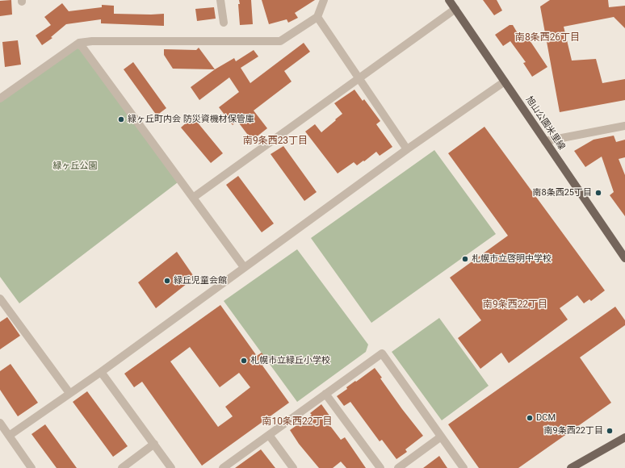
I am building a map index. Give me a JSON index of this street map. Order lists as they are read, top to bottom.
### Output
{
  "streets": {
    "main road": ["旭山公園米里線"]
  },
  "districts": [
    "南8条西26丁目",
    "南9条西23丁目",
    "南9条西22丁目",
    "南10条西22丁目"
  ],
  "parks": ["緑ヶ丘公園"],
  "places": [
    "緑ヶ丘町内会 防災資機材保管庫",
    "南8条西25丁目",
    "札幌市立啓明中学校",
    "緑丘児童会館",
    "札幌市立緑丘小学校",
    "DCM",
    "南9条西22丁目"
  ]
}
